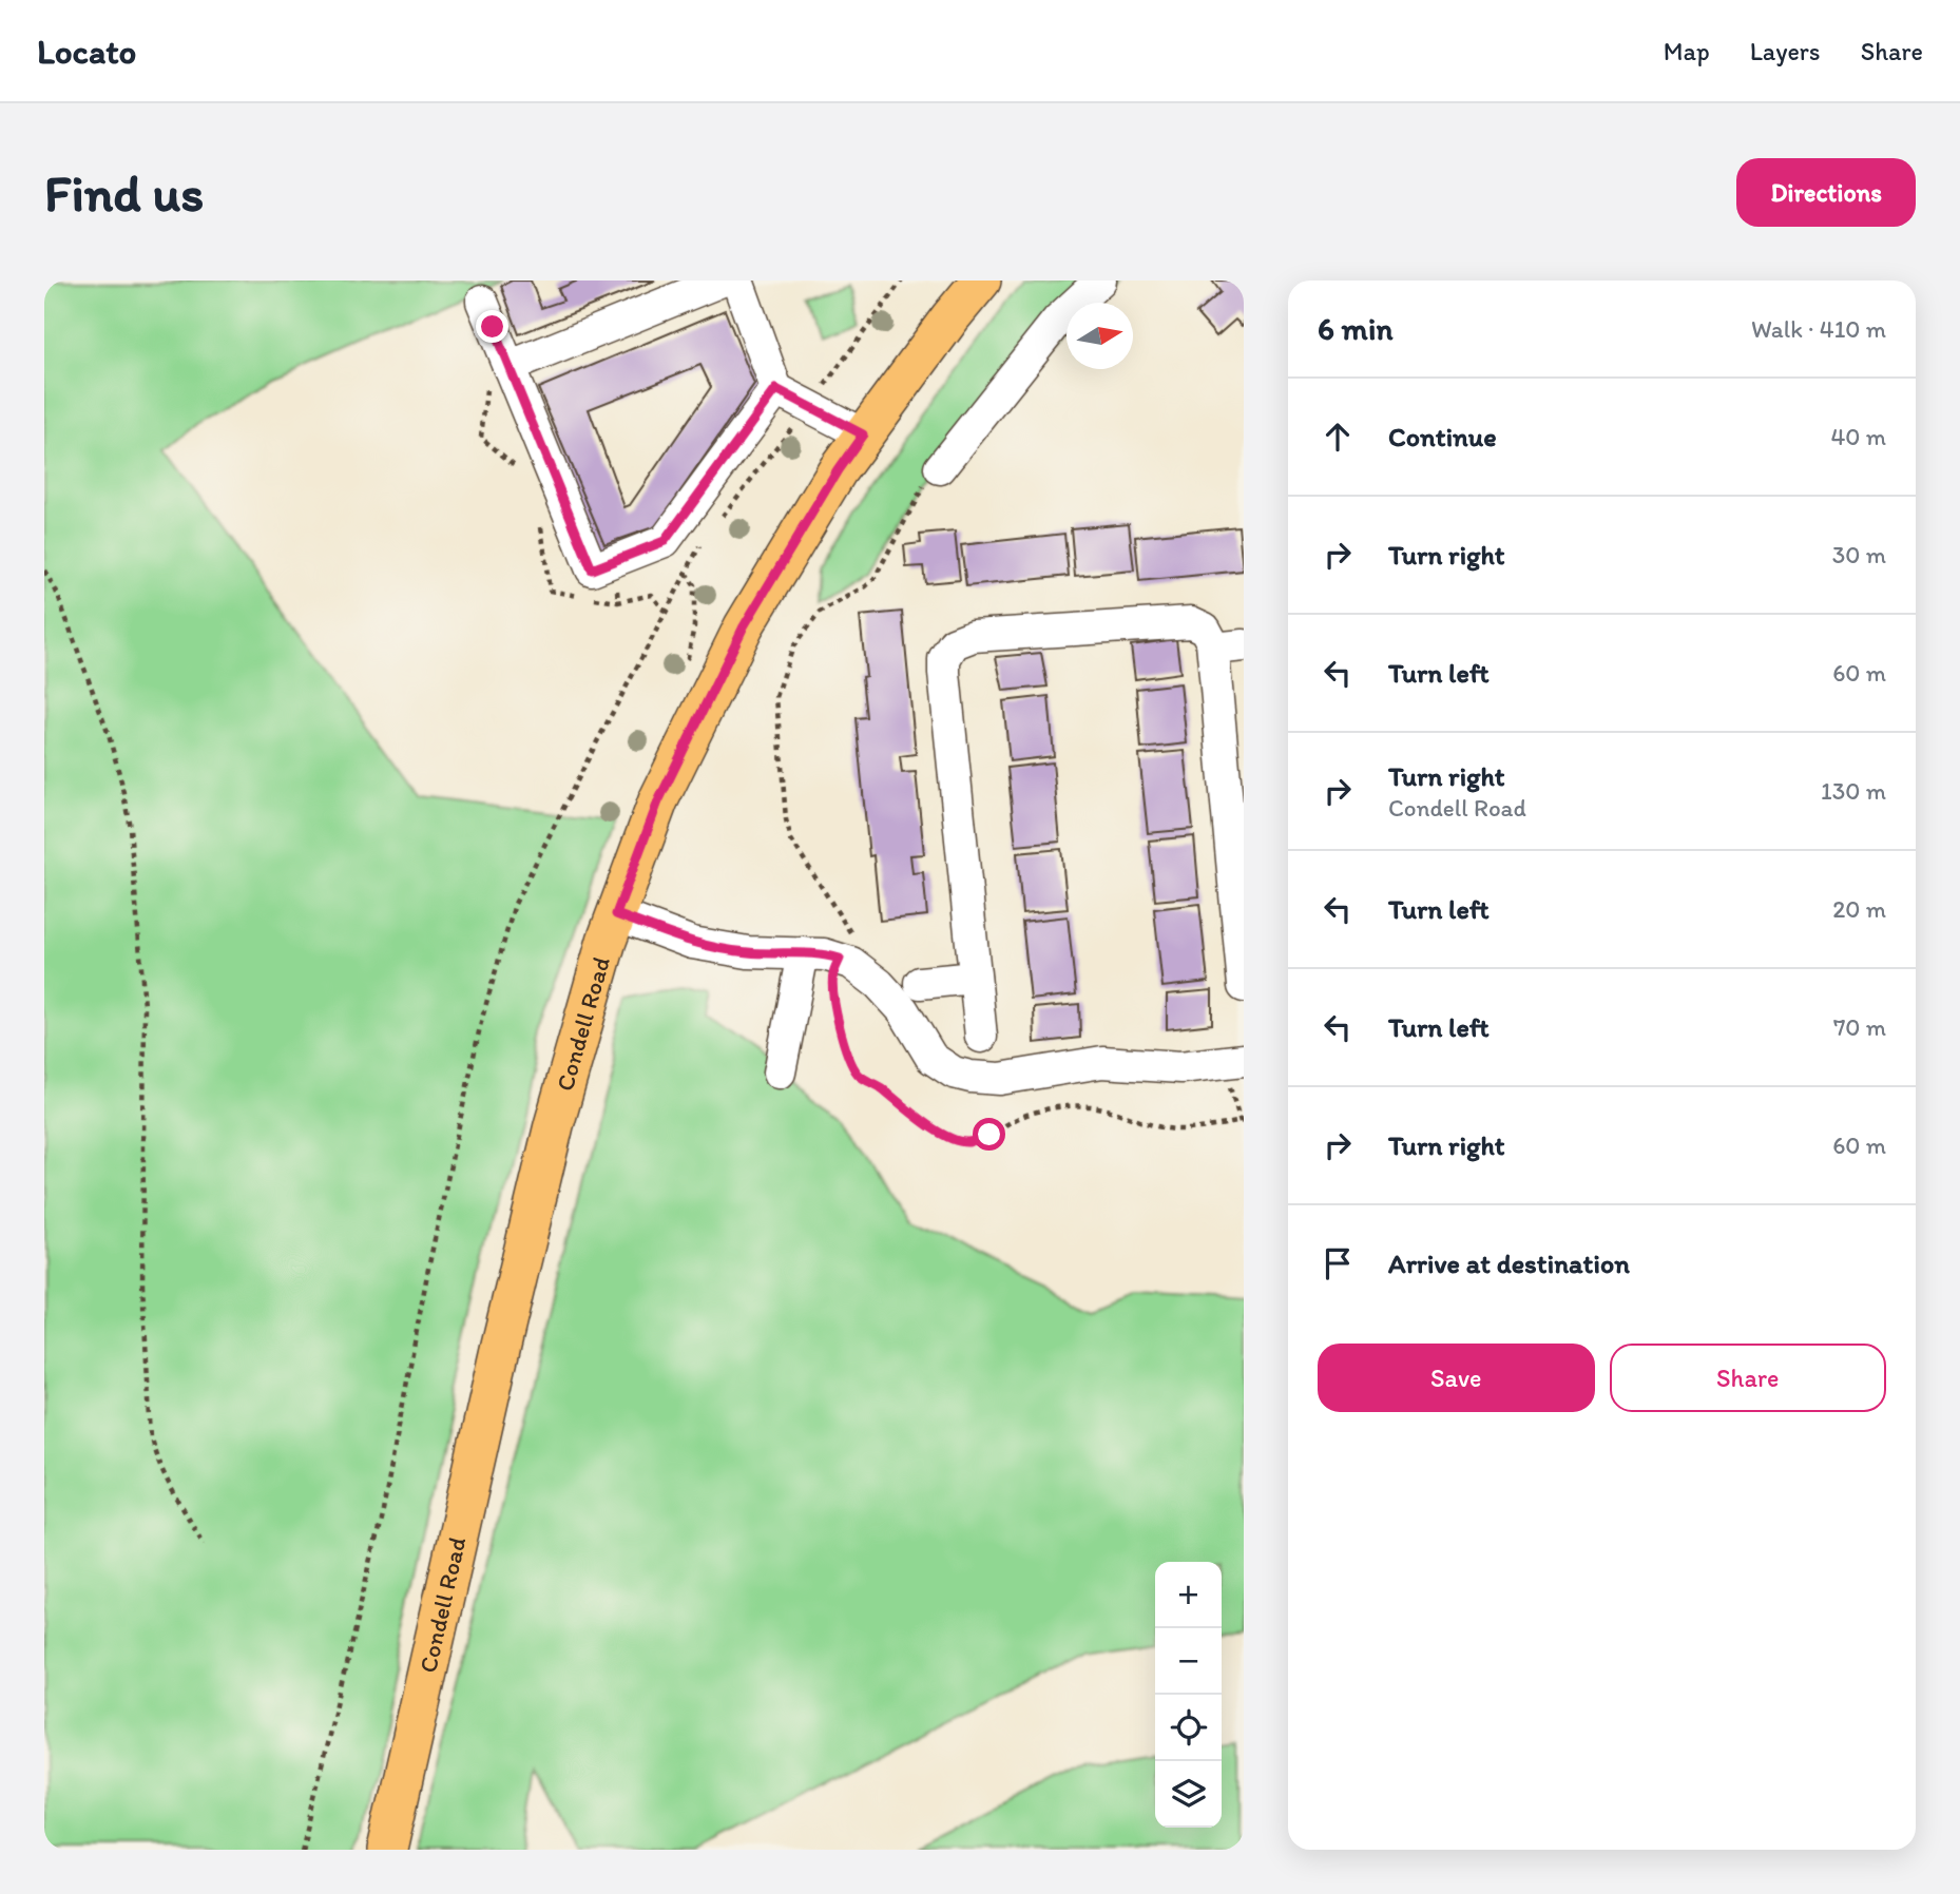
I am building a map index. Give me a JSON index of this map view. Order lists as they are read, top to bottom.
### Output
{
  "streets": {
    "main road": ["Condell Road"]
  },
  "north": "right",
  "page": {
    "header": "Locato",
    "nav": ["Map", "Layers", "Share"],
    "buttons": [
      "Directions",
      ["Save", "Share"]
    ],
    "title": "Find us",
    "heading": ["6 min", "Walk · 410 m"],
    "list": [
      ["Continue", "40 m"],
      ["Turn right", "30 m"],
      ["Turn left", "60 m"],
      ["Turn right", "Condell Road", "130 m"],
      ["Turn left", "20 m"],
      ["Turn left", "70 m"],
      ["Turn right", "60 m"],
      "Arrive at destination"
    ],
    "map_buttons": ["+", "−"]
  }
}
